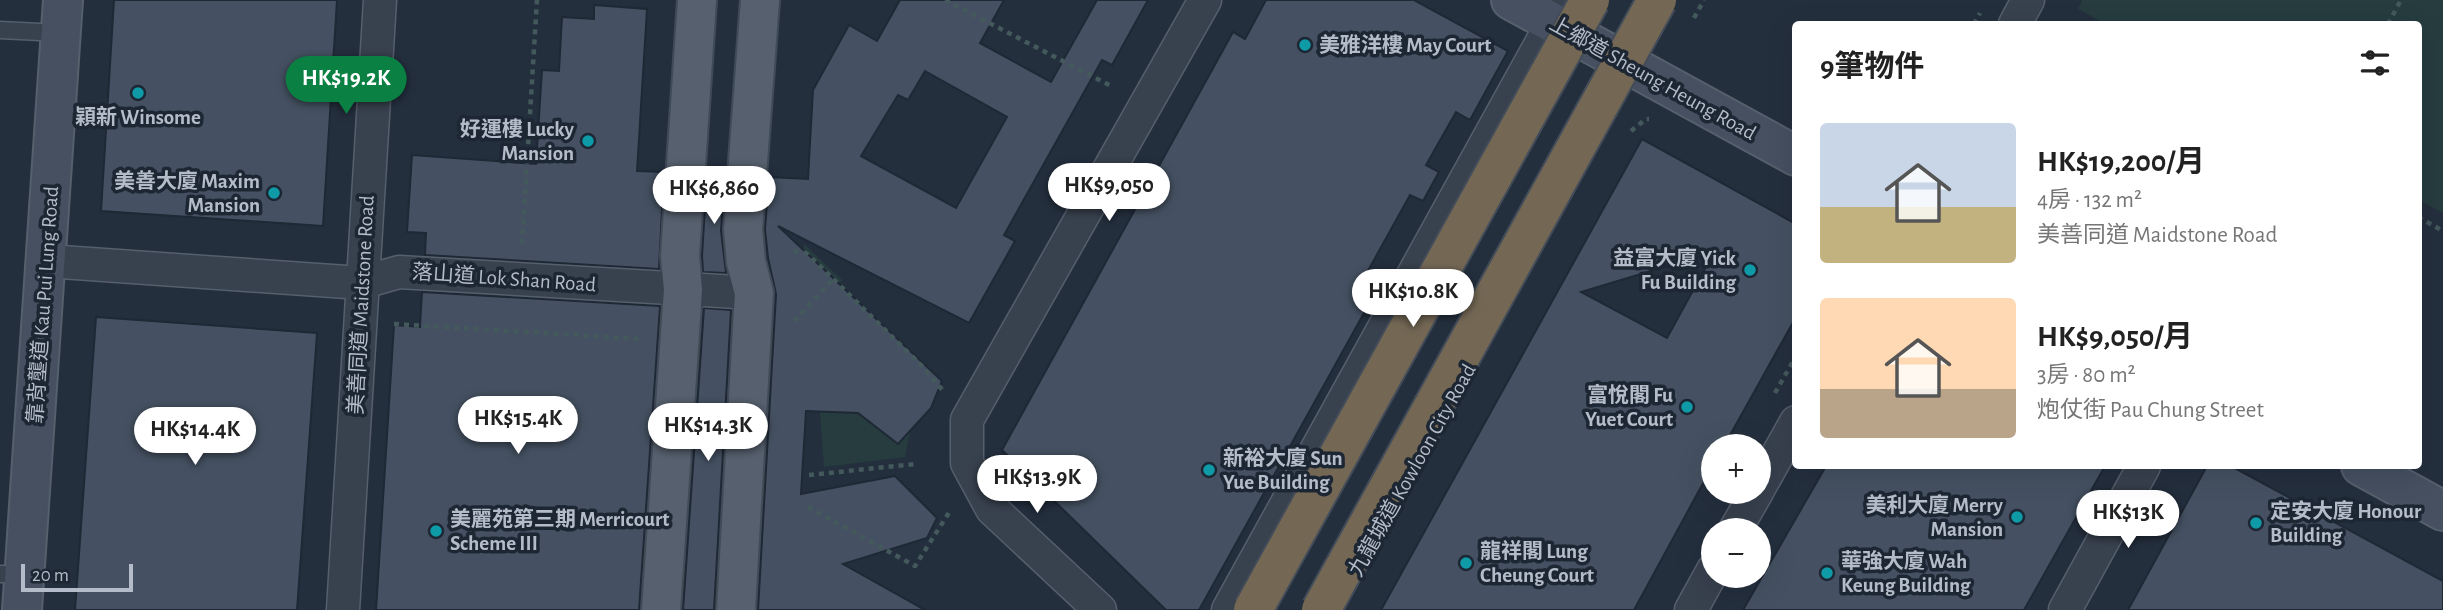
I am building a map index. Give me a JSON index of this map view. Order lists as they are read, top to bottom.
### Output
{
  "streets": {
    "street": [
      "上鄉道 Sheung Heung Road",
      "落山道 Lok Shan Road",
      "靠背壟道 Kau Pui Lung Road",
      "美善同道 Maidstone Road",
      "九龍城道 Kowloon City Road"
    ]
  },
  "crossings": [
    ["上鄉道 Sheung Heung Road", "九龍城道 Kowloon City Road"],
    ["落山道 Lok Shan Road", "靠背壟道 Kau Pui Lung Road"],
    ["落山道 Lok Shan Road", "美善同道 Maidstone Road"]
  ],
  "places": [
    "美雅洋樓 May Court",
    "穎新 Winsome",
    "好運樓 Lucky Mansion",
    "美善大廈 Maxim Mansion",
    "益富大廈 Yick Fu Building",
    "富悅閣 Fu Yuet Court",
    "新裕大廈 Sun Yue Building",
    "美利大廈 Merry Mansion",
    "定安大廈 Honour Building",
    "美麗苑第三期 Merricourt Scheme III",
    "龍祥閣 Lung Cheung Court",
    "華強大廈 Wah Keung Building"
  ],
  "scale_bar": "20 m",
  "page": {
    "heading": "9筆物件",
    "price": [
      "HK$19.2K",
      "HK$9,050",
      "HK$6,860",
      "HK$10.8K",
      "HK$15.4K",
      "HK$14.3K",
      "HK$14.4K",
      "HK$13.9K",
      "HK$13K"
    ],
    "list": [
      {
        "name": "HK$19,200/月",
        "note": "4房 · 132 m² · 美善同道 Maidstone Road"
      },
      {
        "name": "HK$9,050/月",
        "note": "3房 · 80 m² · 炮仗街 Pau Chung Street"
      }
    ],
    "map_buttons": ["+", "−"],
    "scale": "20 m"
  }
}
